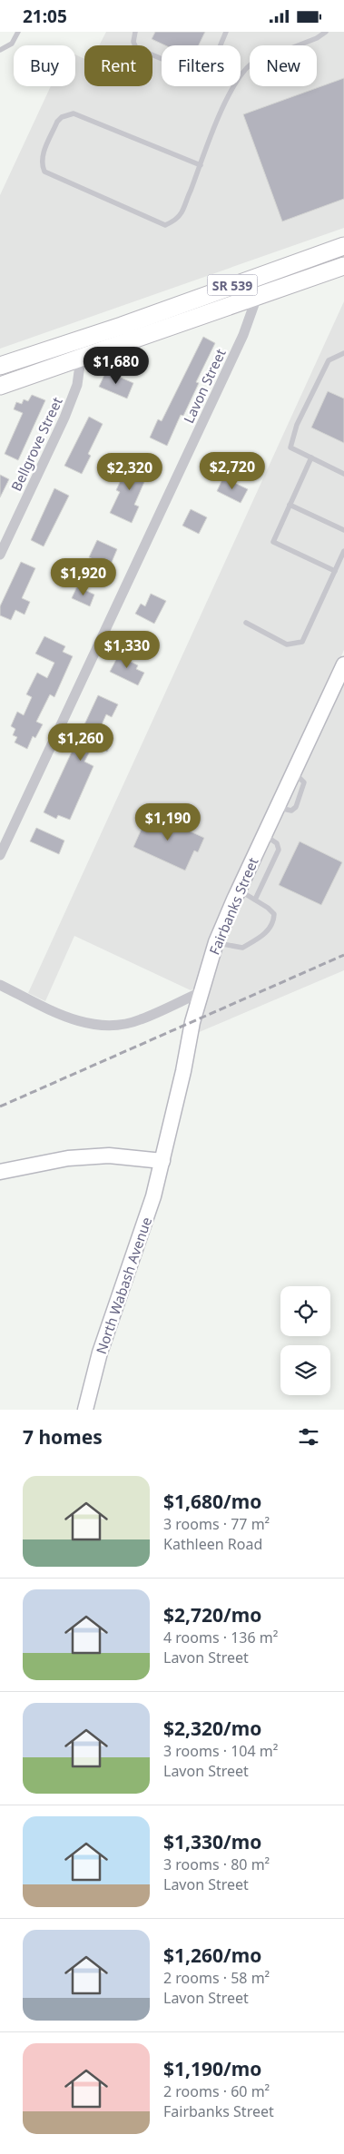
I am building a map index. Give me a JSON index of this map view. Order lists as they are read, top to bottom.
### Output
{
  "streets": {
    "main road": ["SR 539"],
    "street": [
      "Lavon Street",
      "Bellgrove Street",
      "Fairbanks Street",
      "North Wabash Avenue"
    ]
  },
  "crossings": [
    ["SR 539", "Lavon Street"],
    ["SR 539", "Bellgrove Street"],
    ["Fairbanks Street", "North Wabash Avenue"]
  ],
  "page": {
    "status": "21:05",
    "chip": [
      "Buy",
      "Rent",
      "Filters",
      "New"
    ],
    "price": [
      "$1,680",
      "$2,720",
      "$2,320",
      "$1,920",
      "$1,330",
      "$1,260",
      "$1,190"
    ],
    "heading": "7 homes",
    "list": [
      {
        "name": "$1,680/mo",
        "note": "3 rooms · 77 m² · Kathleen Road"
      },
      {
        "name": "$2,720/mo",
        "note": "4 rooms · 136 m² · Lavon Street"
      },
      {
        "name": "$2,320/mo",
        "note": "3 rooms · 104 m² · Lavon Street"
      },
      {
        "name": "$1,330/mo",
        "note": "3 rooms · 80 m² · Lavon Street"
      },
      {
        "name": "$1,260/mo",
        "note": "2 rooms · 58 m² · Lavon Street"
      },
      {
        "name": "$1,190/mo",
        "note": "2 rooms · 60 m² · Fairbanks Street"
      }
    ]
  }
}
